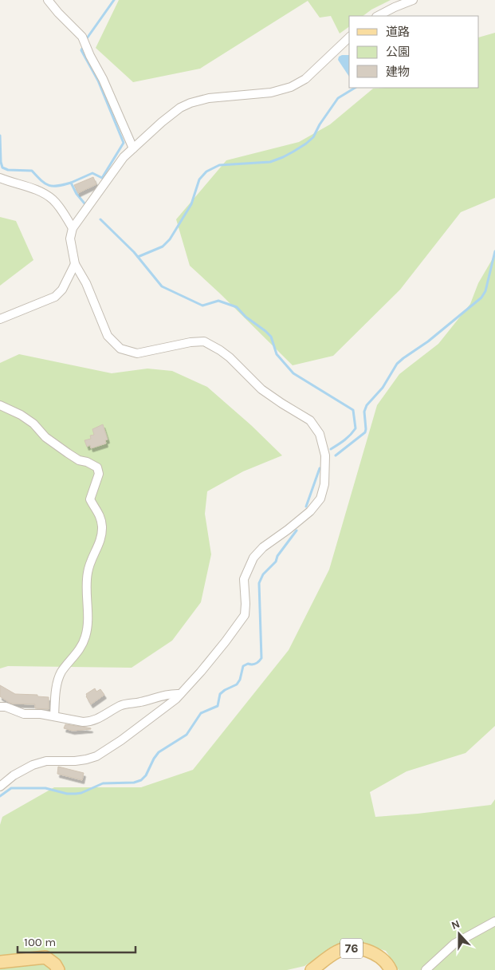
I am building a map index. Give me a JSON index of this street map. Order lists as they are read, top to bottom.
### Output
{
  "streets": {
    "main road": ["76"]
  },
  "legend": ["道路", "公園", "建物"],
  "scale_bar": "100 m",
  "north": "top"
}
